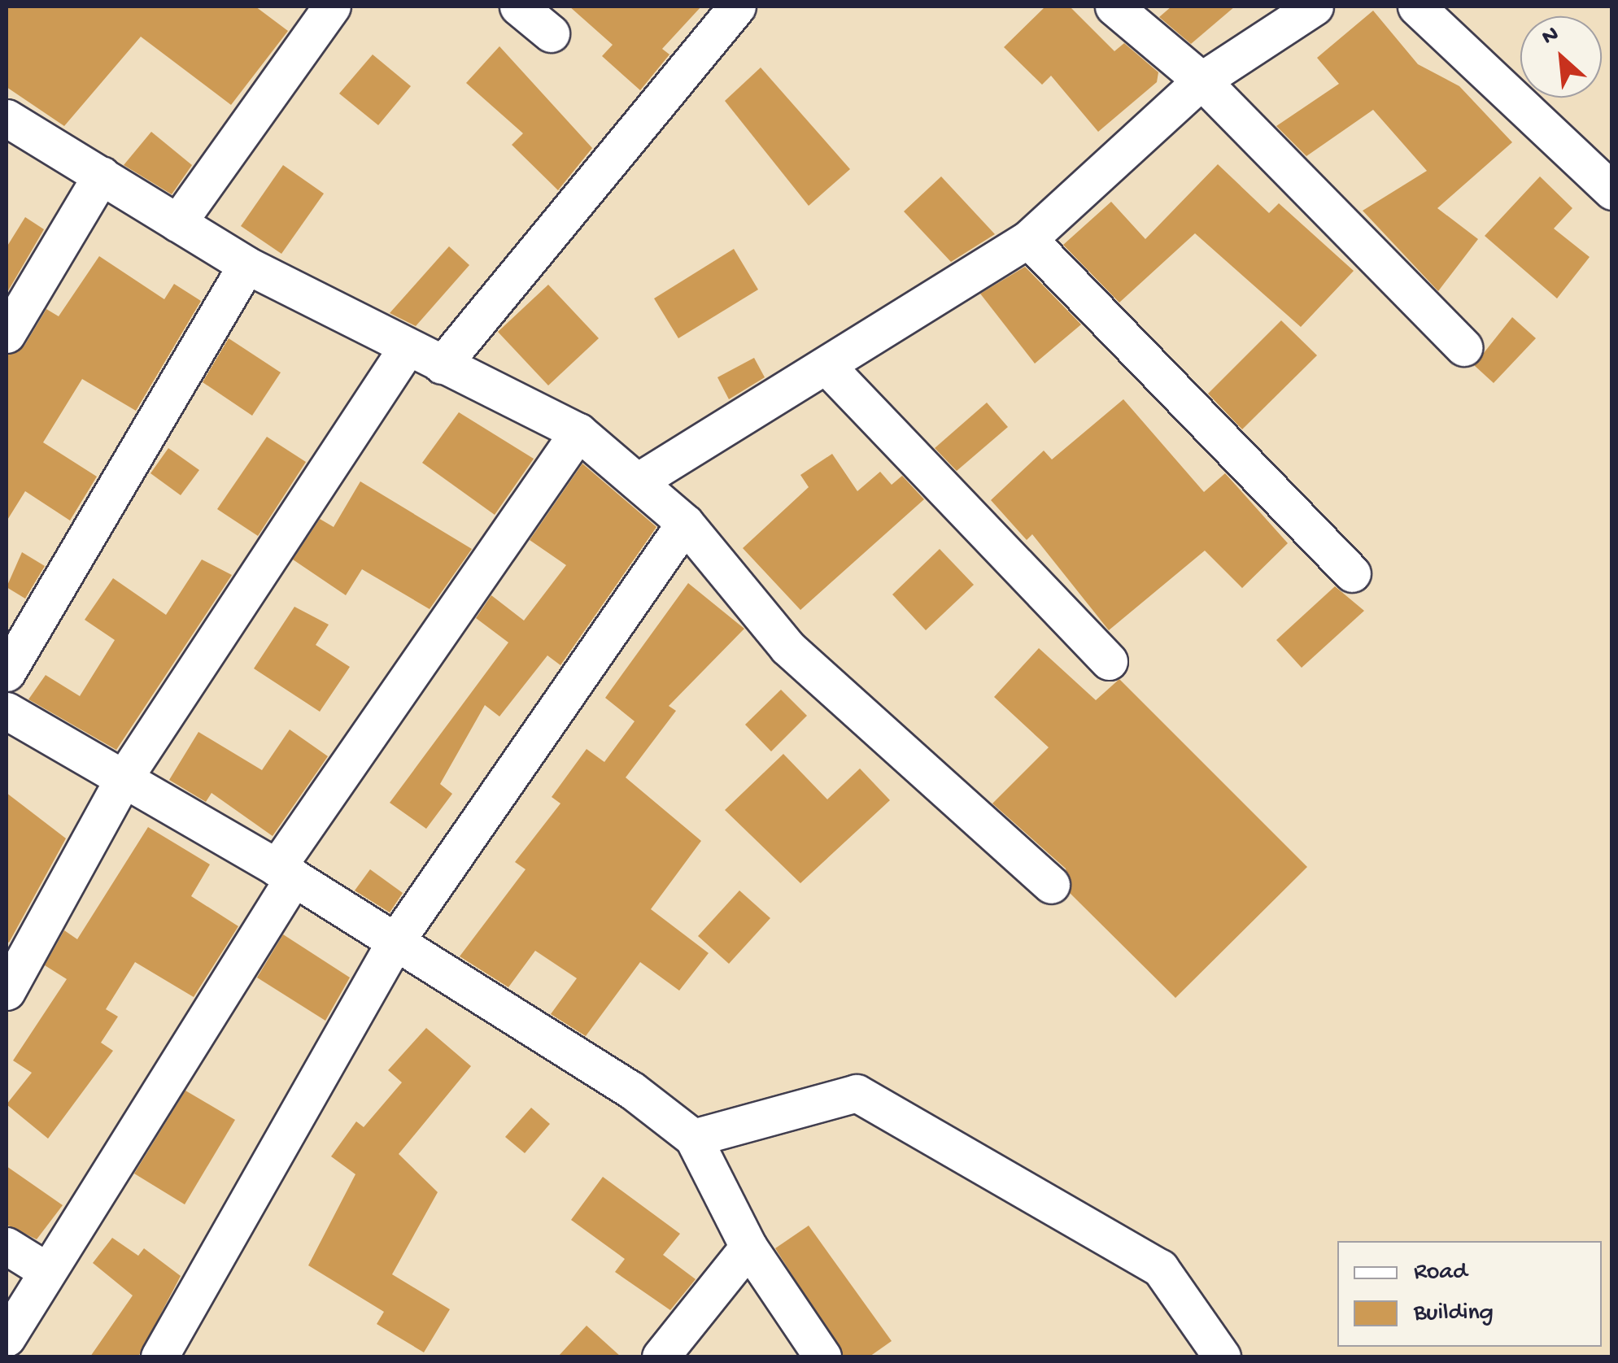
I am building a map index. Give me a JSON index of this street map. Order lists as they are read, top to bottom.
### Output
{
  "legend": ["Road", "Building"],
  "north": "top left"
}
